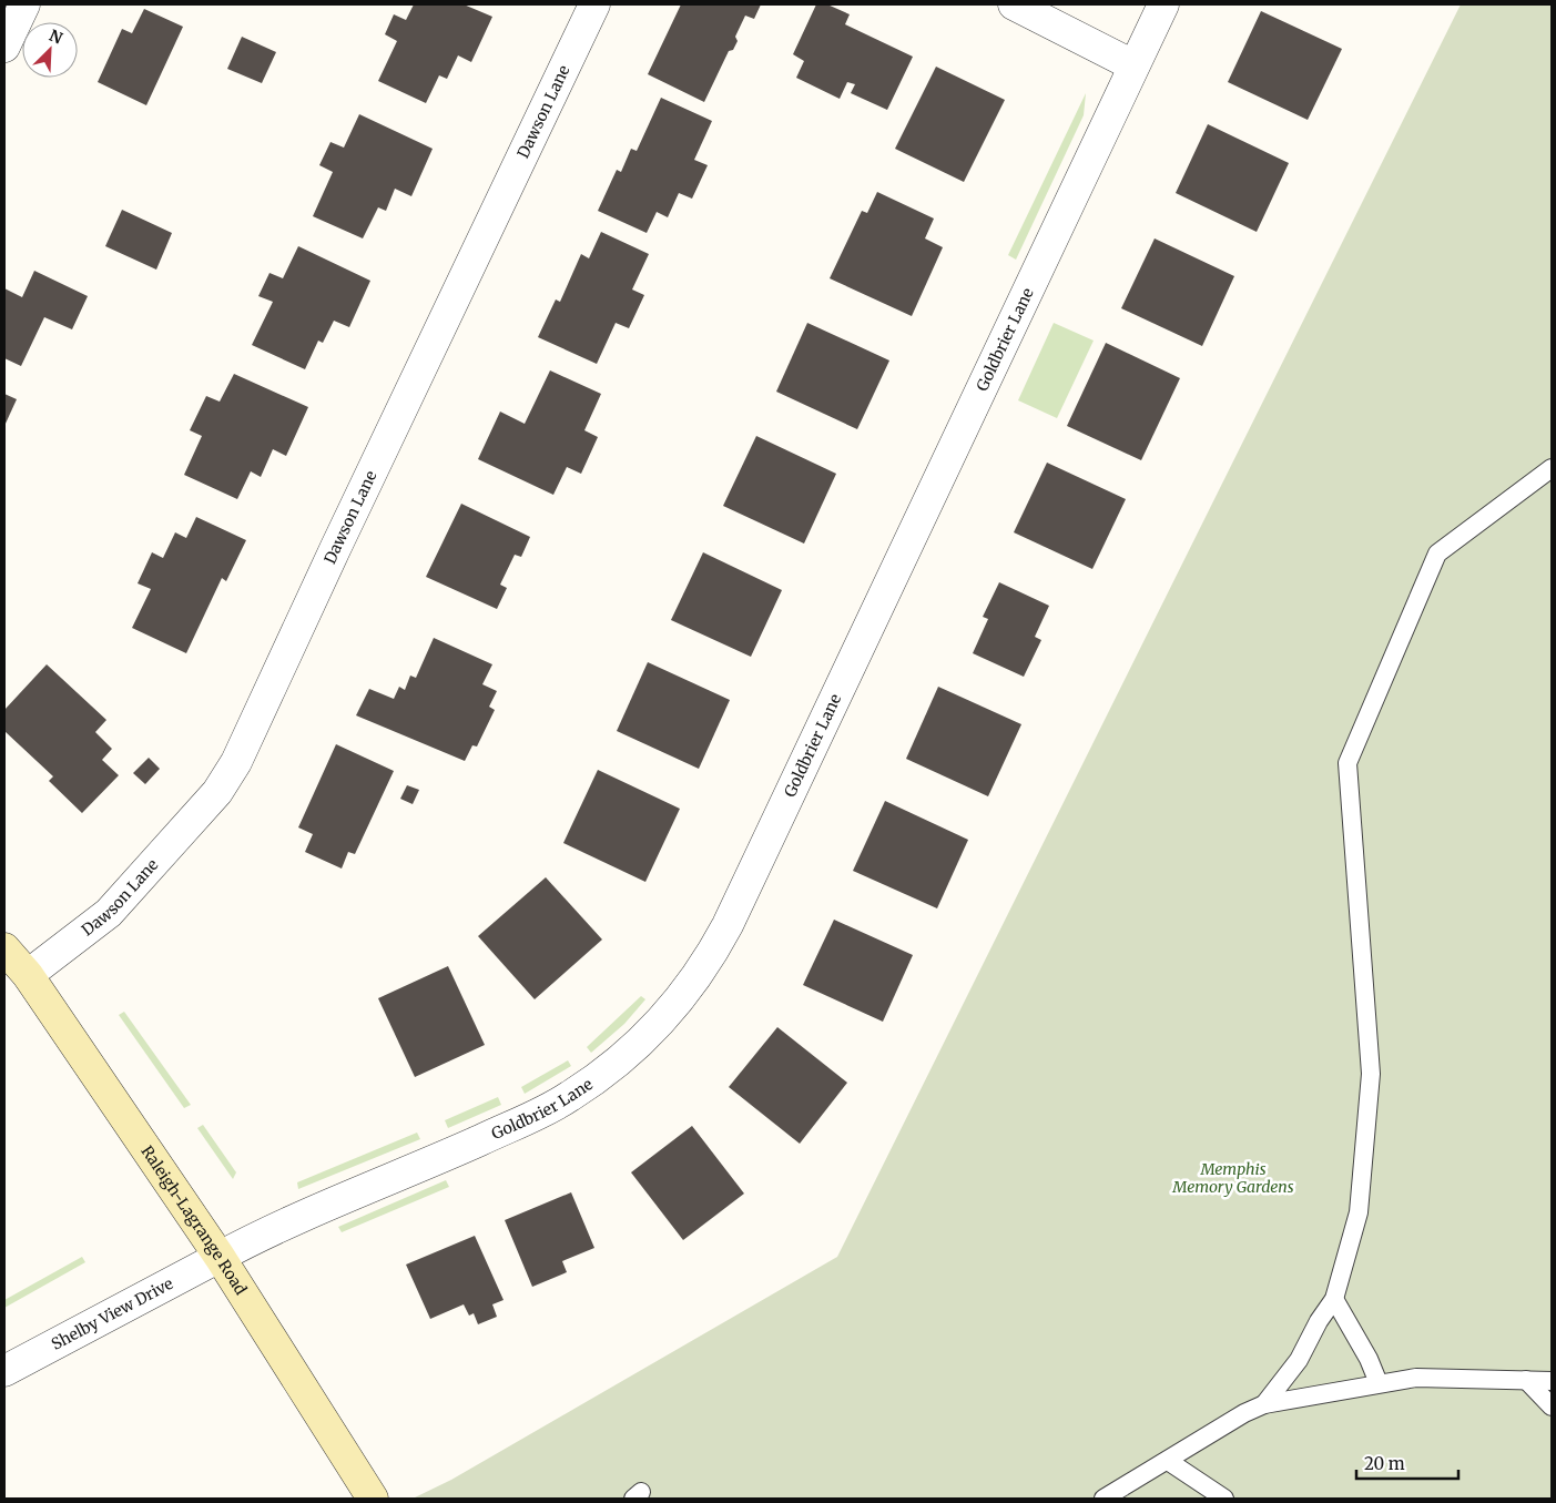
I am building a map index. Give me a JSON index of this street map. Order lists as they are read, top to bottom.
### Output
{
  "streets": {
    "main road": ["Raleigh-Lagrange Road"],
    "street": ["Dawson Lane", "Goldbrier Lane", "Shelby View Drive"]
  },
  "crossings": [
    ["Dawson Lane", "Raleigh-Lagrange Road"],
    ["Goldbrier Lane", "Raleigh-Lagrange Road"],
    ["Goldbrier Lane", "Shelby View Drive"],
    ["Raleigh-Lagrange Road", "Shelby View Drive"]
  ],
  "parks": ["Memphis Memory Gardens"],
  "scale_bar": "20 m",
  "north": "top right"
}
